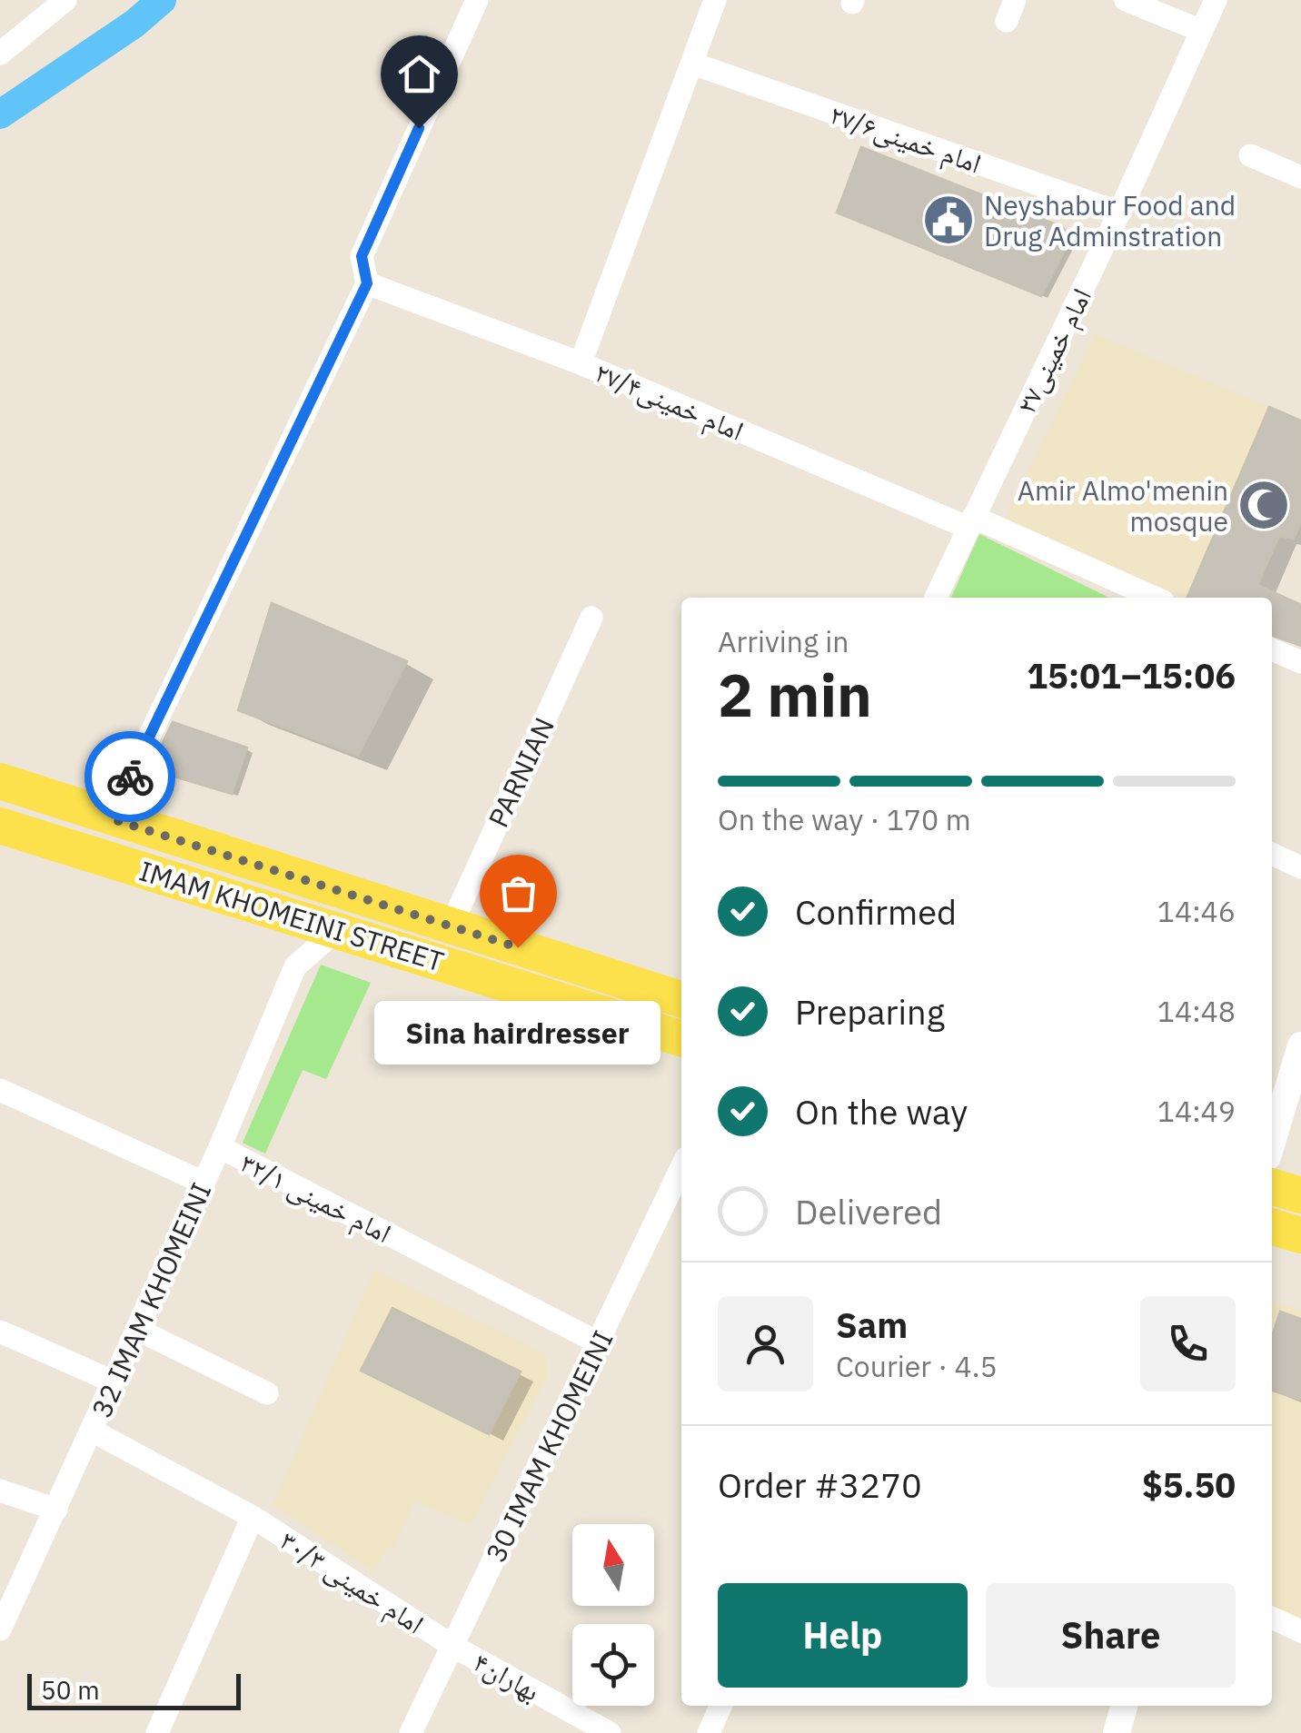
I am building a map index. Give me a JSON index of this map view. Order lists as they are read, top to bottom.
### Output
{
  "streets": {
    "main road": ["IMAM KHOMEINI STREET"],
    "street": [
      "امام خمینی۲۷/۶",
      "امام خمینی۲۷",
      "امام خمینی۲۷/۴",
      "PARNIAN",
      "امام خمینی ۳۲/۱",
      "32 IMAM KHOMEINI",
      "30 IMAM KHOMEINI",
      "امام خمینی ۳۰/۳",
      "بهاران۴"
    ]
  },
  "crossings": [
    ["امام خمینی۲۷/۶", "امام خمینی۲۷"],
    ["امام خمینی۲۷", "امام خمینی۲۷/۴"],
    ["PARNIAN", "IMAM KHOMEINI STREET"],
    ["امام خمینی ۳۲/۱", "32 IMAM KHOMEINI"],
    ["امام خمینی ۳۲/۱", "30 IMAM KHOMEINI"],
    ["32 IMAM KHOMEINI", "امام خمینی ۳۰/۳"],
    ["30 IMAM KHOMEINI", "امام خمینی ۳۰/۳"],
    ["30 IMAM KHOMEINI", "بهاران۴"],
    ["امام خمینی ۳۰/۳", "بهاران۴"]
  ],
  "places": {
    "public building": ["Neyshabur Food and Drug Adminstration"],
    "mosque": ["Amir Almo'menin mosque"],
    "other": ["Sina hairdresser"]
  },
  "scale_bar": "50 m",
  "north": "top",
  "page": {
    "heading": ["2 min", "Arriving in", "15:01–15:06"],
    "panel": [
      "Sam",
      "Courier · 4.5",
      "Order #3270",
      "$5.50"
    ],
    "bar": "On the way · 170 m",
    "list": [
      ["Confirmed", "14:46"],
      ["Preparing", "14:48"],
      ["On the way", "14:49"],
      "Delivered"
    ],
    "bubble": "Sina hairdresser",
    "buttons": ["Help", "Share"],
    "scale": "50 m"
  }
}
